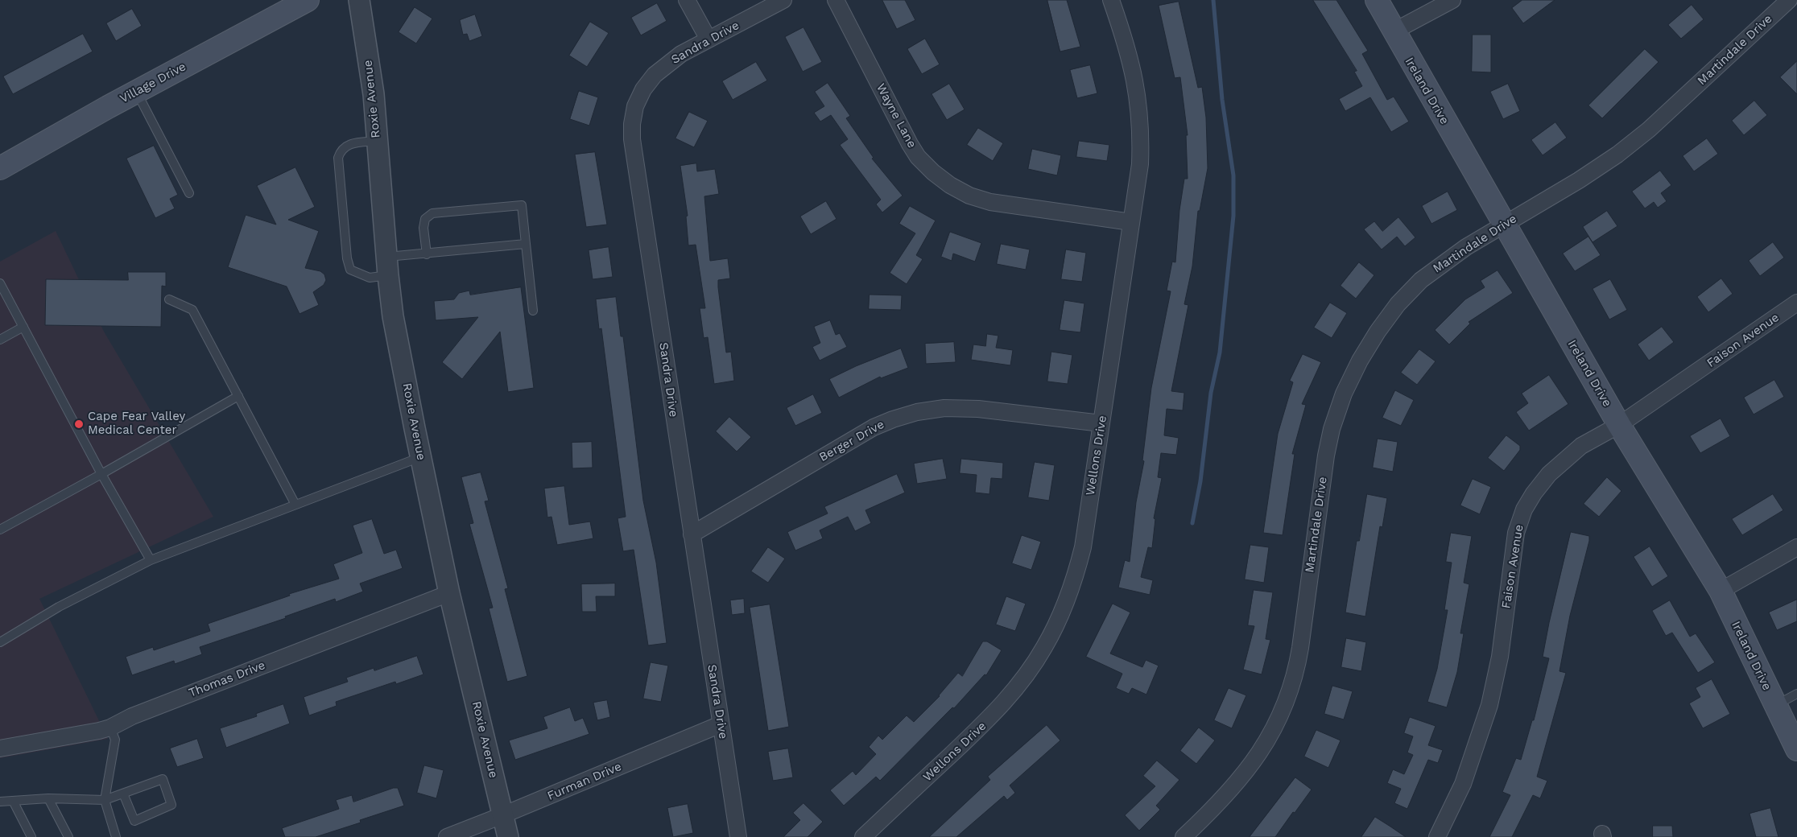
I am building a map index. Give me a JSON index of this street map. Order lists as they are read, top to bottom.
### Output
{
  "streets": {
    "main road": ["Village Drive", "Ireland Drive"],
    "street": [
      "Sandra Drive",
      "Martindale Drive",
      "Roxie Avenue",
      "Wayne Lane",
      "Faison Avenue",
      "Berger Drive",
      "Wellons Drive",
      "Thomas Drive",
      "Furman Drive"
    ]
  },
  "crossings": [
    ["Sandra Drive", "Berger Drive"],
    ["Sandra Drive", "Furman Drive"],
    ["Martindale Drive", "Ireland Drive"],
    ["Ireland Drive", "Faison Avenue"],
    ["Roxie Avenue", "Thomas Drive"],
    ["Roxie Avenue", "Furman Drive"],
    ["Wayne Lane", "Wellons Drive"],
    ["Berger Drive", "Wellons Drive"]
  ],
  "places": ["Cape Fear Valley Medical Center"]
}
